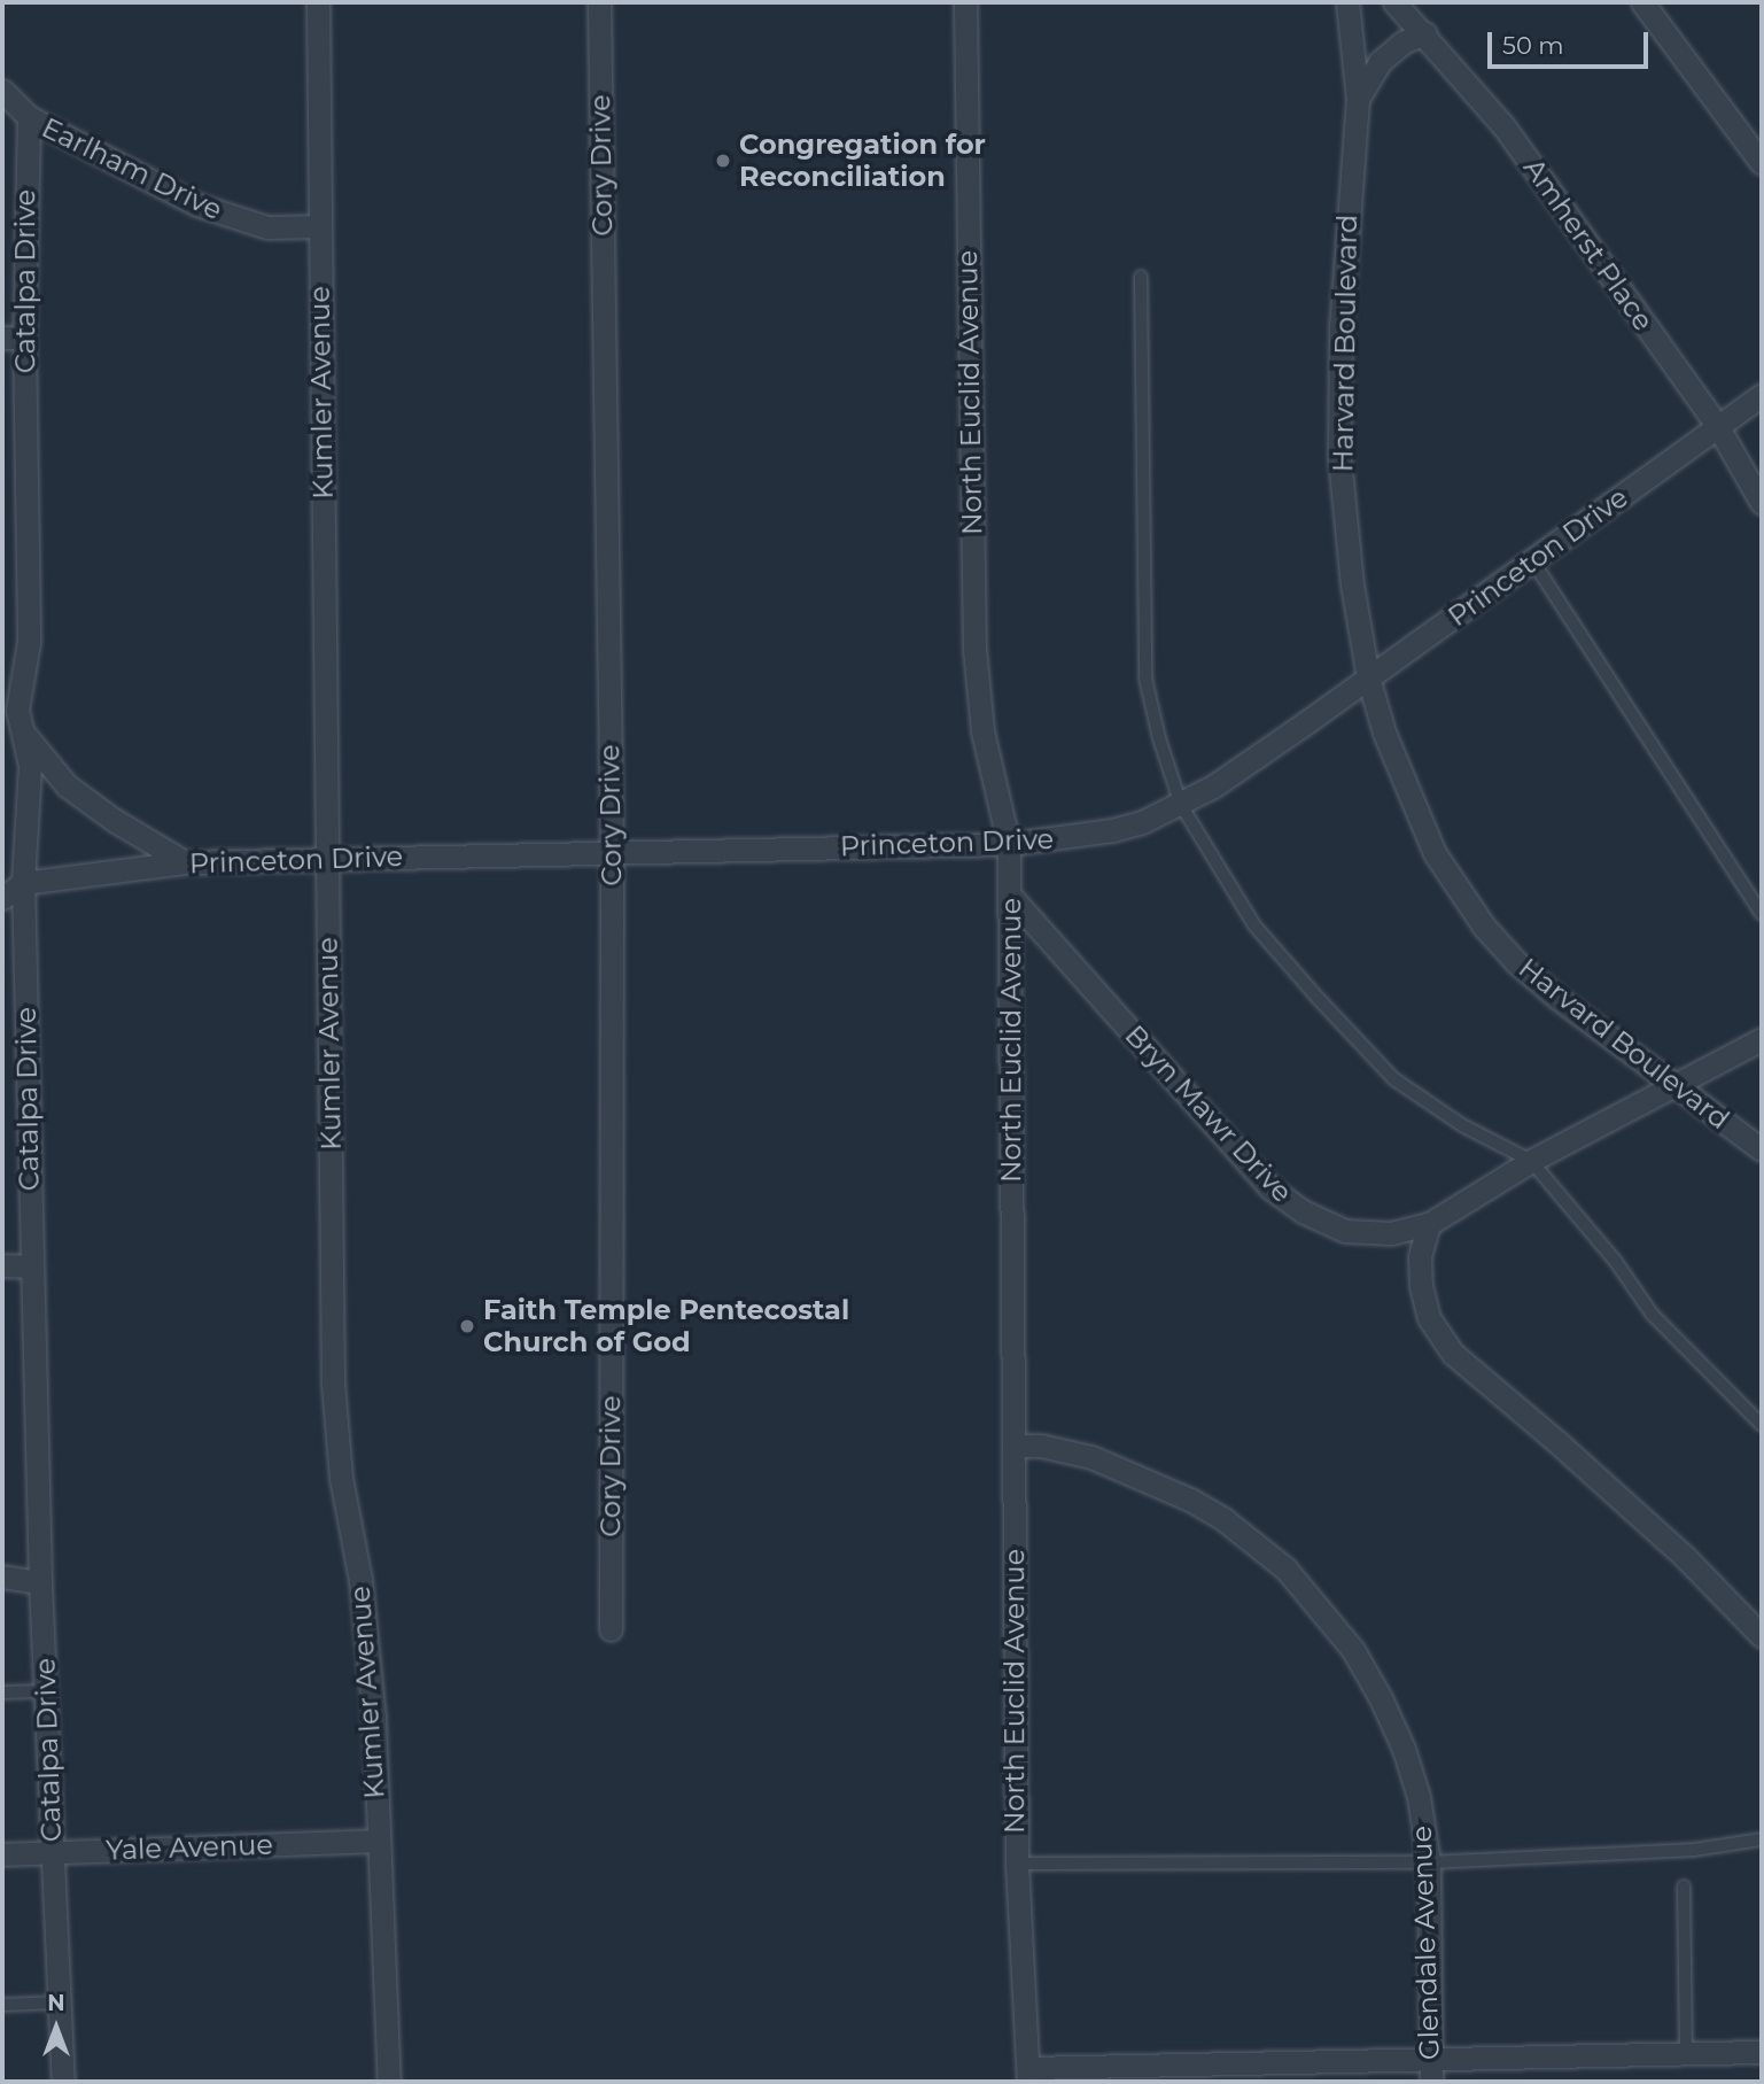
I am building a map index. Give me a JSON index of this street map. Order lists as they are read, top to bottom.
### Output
{
  "streets": {
    "street": [
      "Cory Drive",
      "Earlham Drive",
      "Amherst Place",
      "Catalpa Drive",
      "Harvard Boulevard",
      "Kumler Avenue",
      "North Euclid Avenue",
      "Princeton Drive",
      "Bryn Mawr Drive",
      "Yale Avenue",
      "Glendale Avenue"
    ]
  },
  "crossings": [
    ["Cory Drive", "Princeton Drive"],
    ["Earlham Drive", "Catalpa Drive"],
    ["Earlham Drive", "Kumler Avenue"],
    ["Amherst Place", "Princeton Drive"],
    ["Catalpa Drive", "Princeton Drive"],
    ["Catalpa Drive", "Yale Avenue"],
    ["Harvard Boulevard", "Princeton Drive"],
    ["Kumler Avenue", "Princeton Drive"],
    ["Kumler Avenue", "Yale Avenue"],
    ["North Euclid Avenue", "Princeton Drive"],
    ["North Euclid Avenue", "Bryn Mawr Drive"],
    ["North Euclid Avenue", "Glendale Avenue"]
  ],
  "places": ["Congregation for Reconciliation", "Faith Temple Pentecostal Church of God"],
  "scale_bar": "50 m",
  "north": "top"
}
